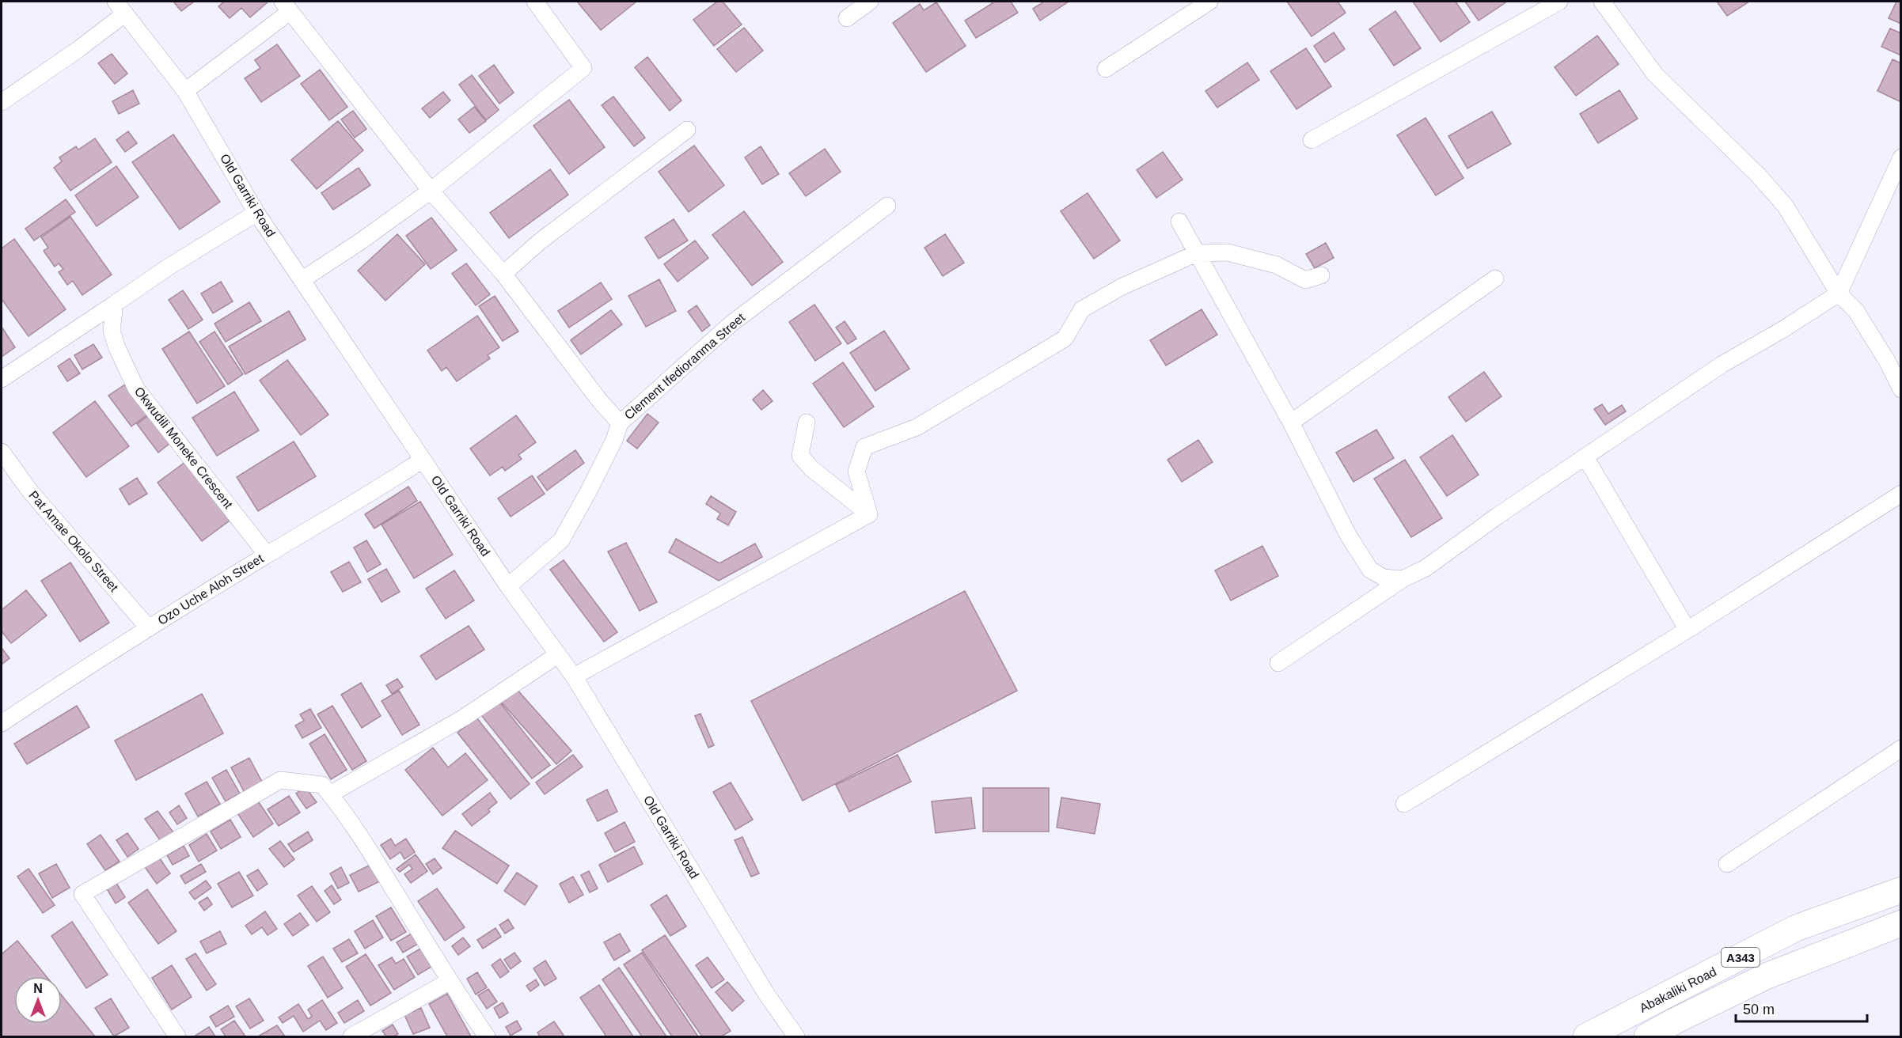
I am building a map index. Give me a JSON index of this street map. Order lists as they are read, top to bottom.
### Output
{
  "streets": {
    "highway": ["A343", "Abakaliki Road"],
    "street": [
      "Old Garriki Road",
      "Clement Ifedioranma Street",
      "Okwudili Moneke Crescent",
      "Pat Amae Okolo Street",
      "Ozo Uche Aloh Street"
    ]
  },
  "crossings": [
    ["Old Garriki Road", "Clement Ifedioranma Street"],
    ["Old Garriki Road", "Ozo Uche Aloh Street"],
    ["Okwudili Moneke Crescent", "Ozo Uche Aloh Street"],
    ["Pat Amae Okolo Street", "Ozo Uche Aloh Street"]
  ],
  "scale_bar": "50 m",
  "north": "top"
}
